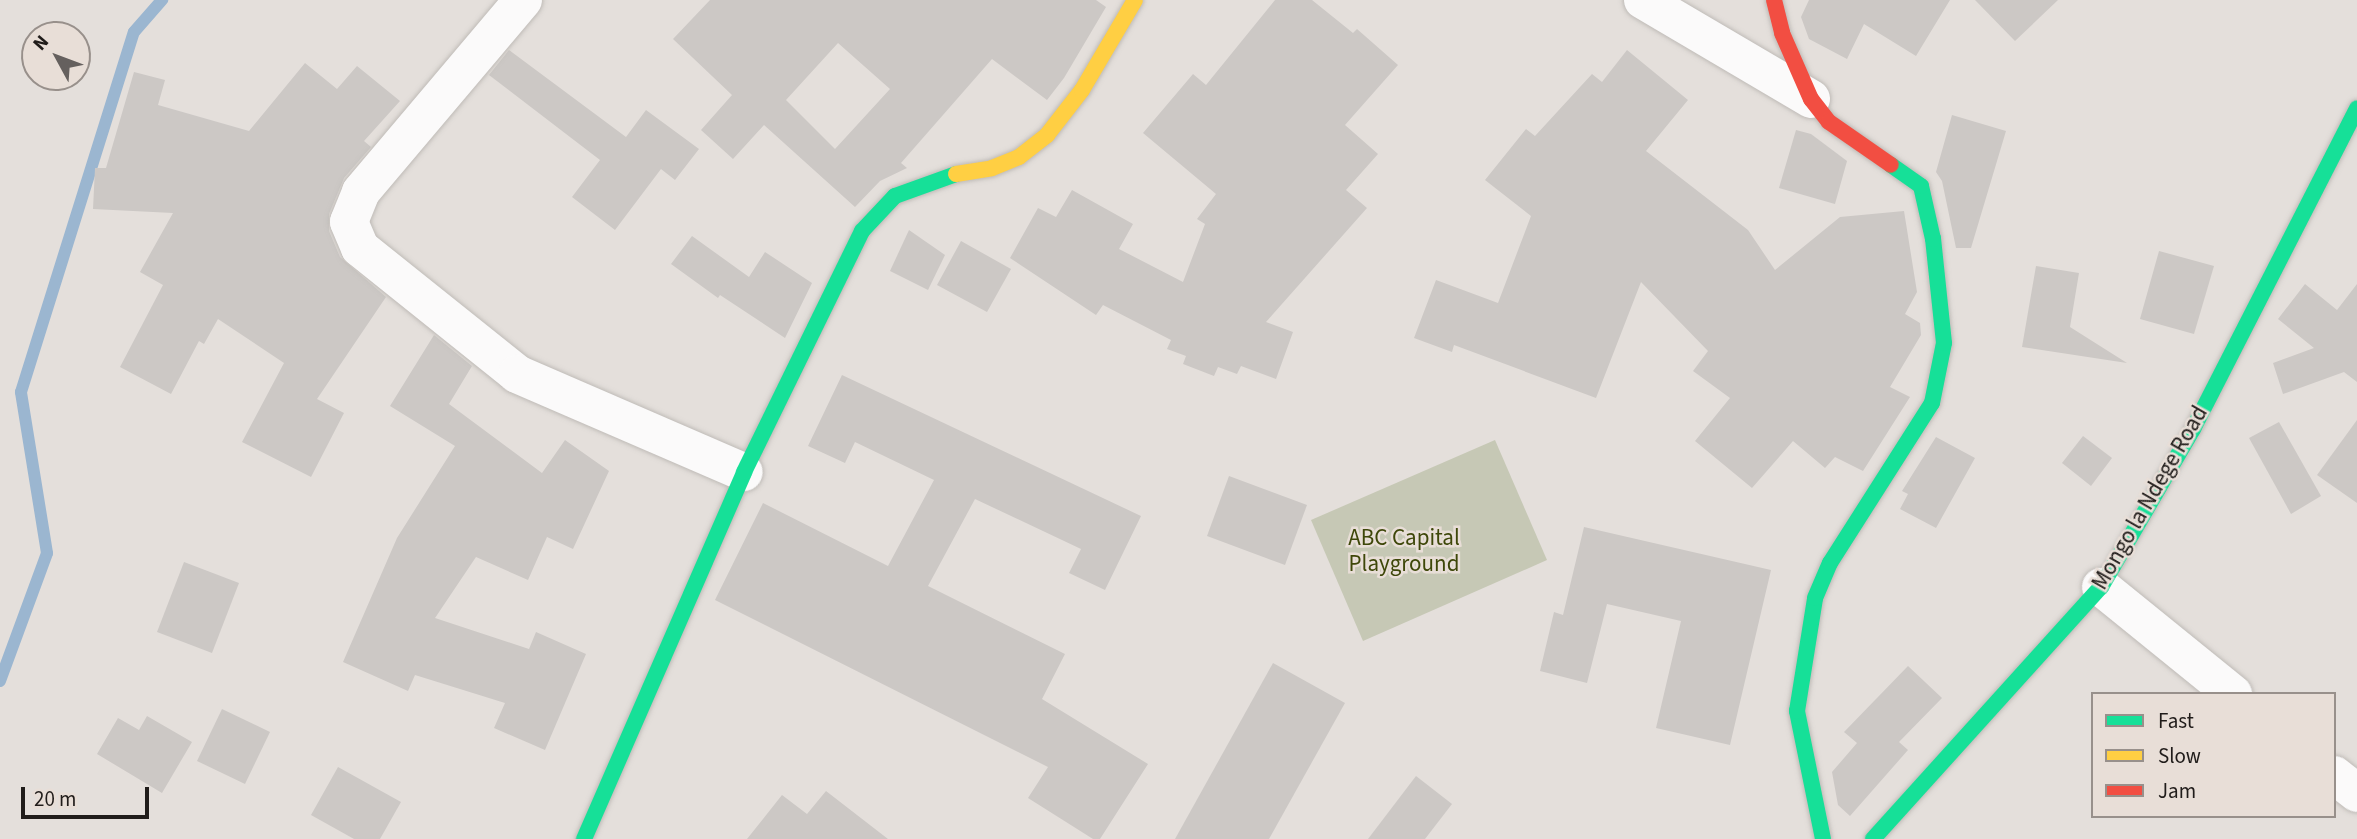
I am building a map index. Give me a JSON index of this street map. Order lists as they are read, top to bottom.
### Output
{
  "streets": {
    "street": ["Mongo la Ndege Road"]
  },
  "parks": ["ABC Capital Playground"],
  "legend": ["Fast", "Slow", "Jam"],
  "scale_bar": "20 m",
  "north": "top left"
}
